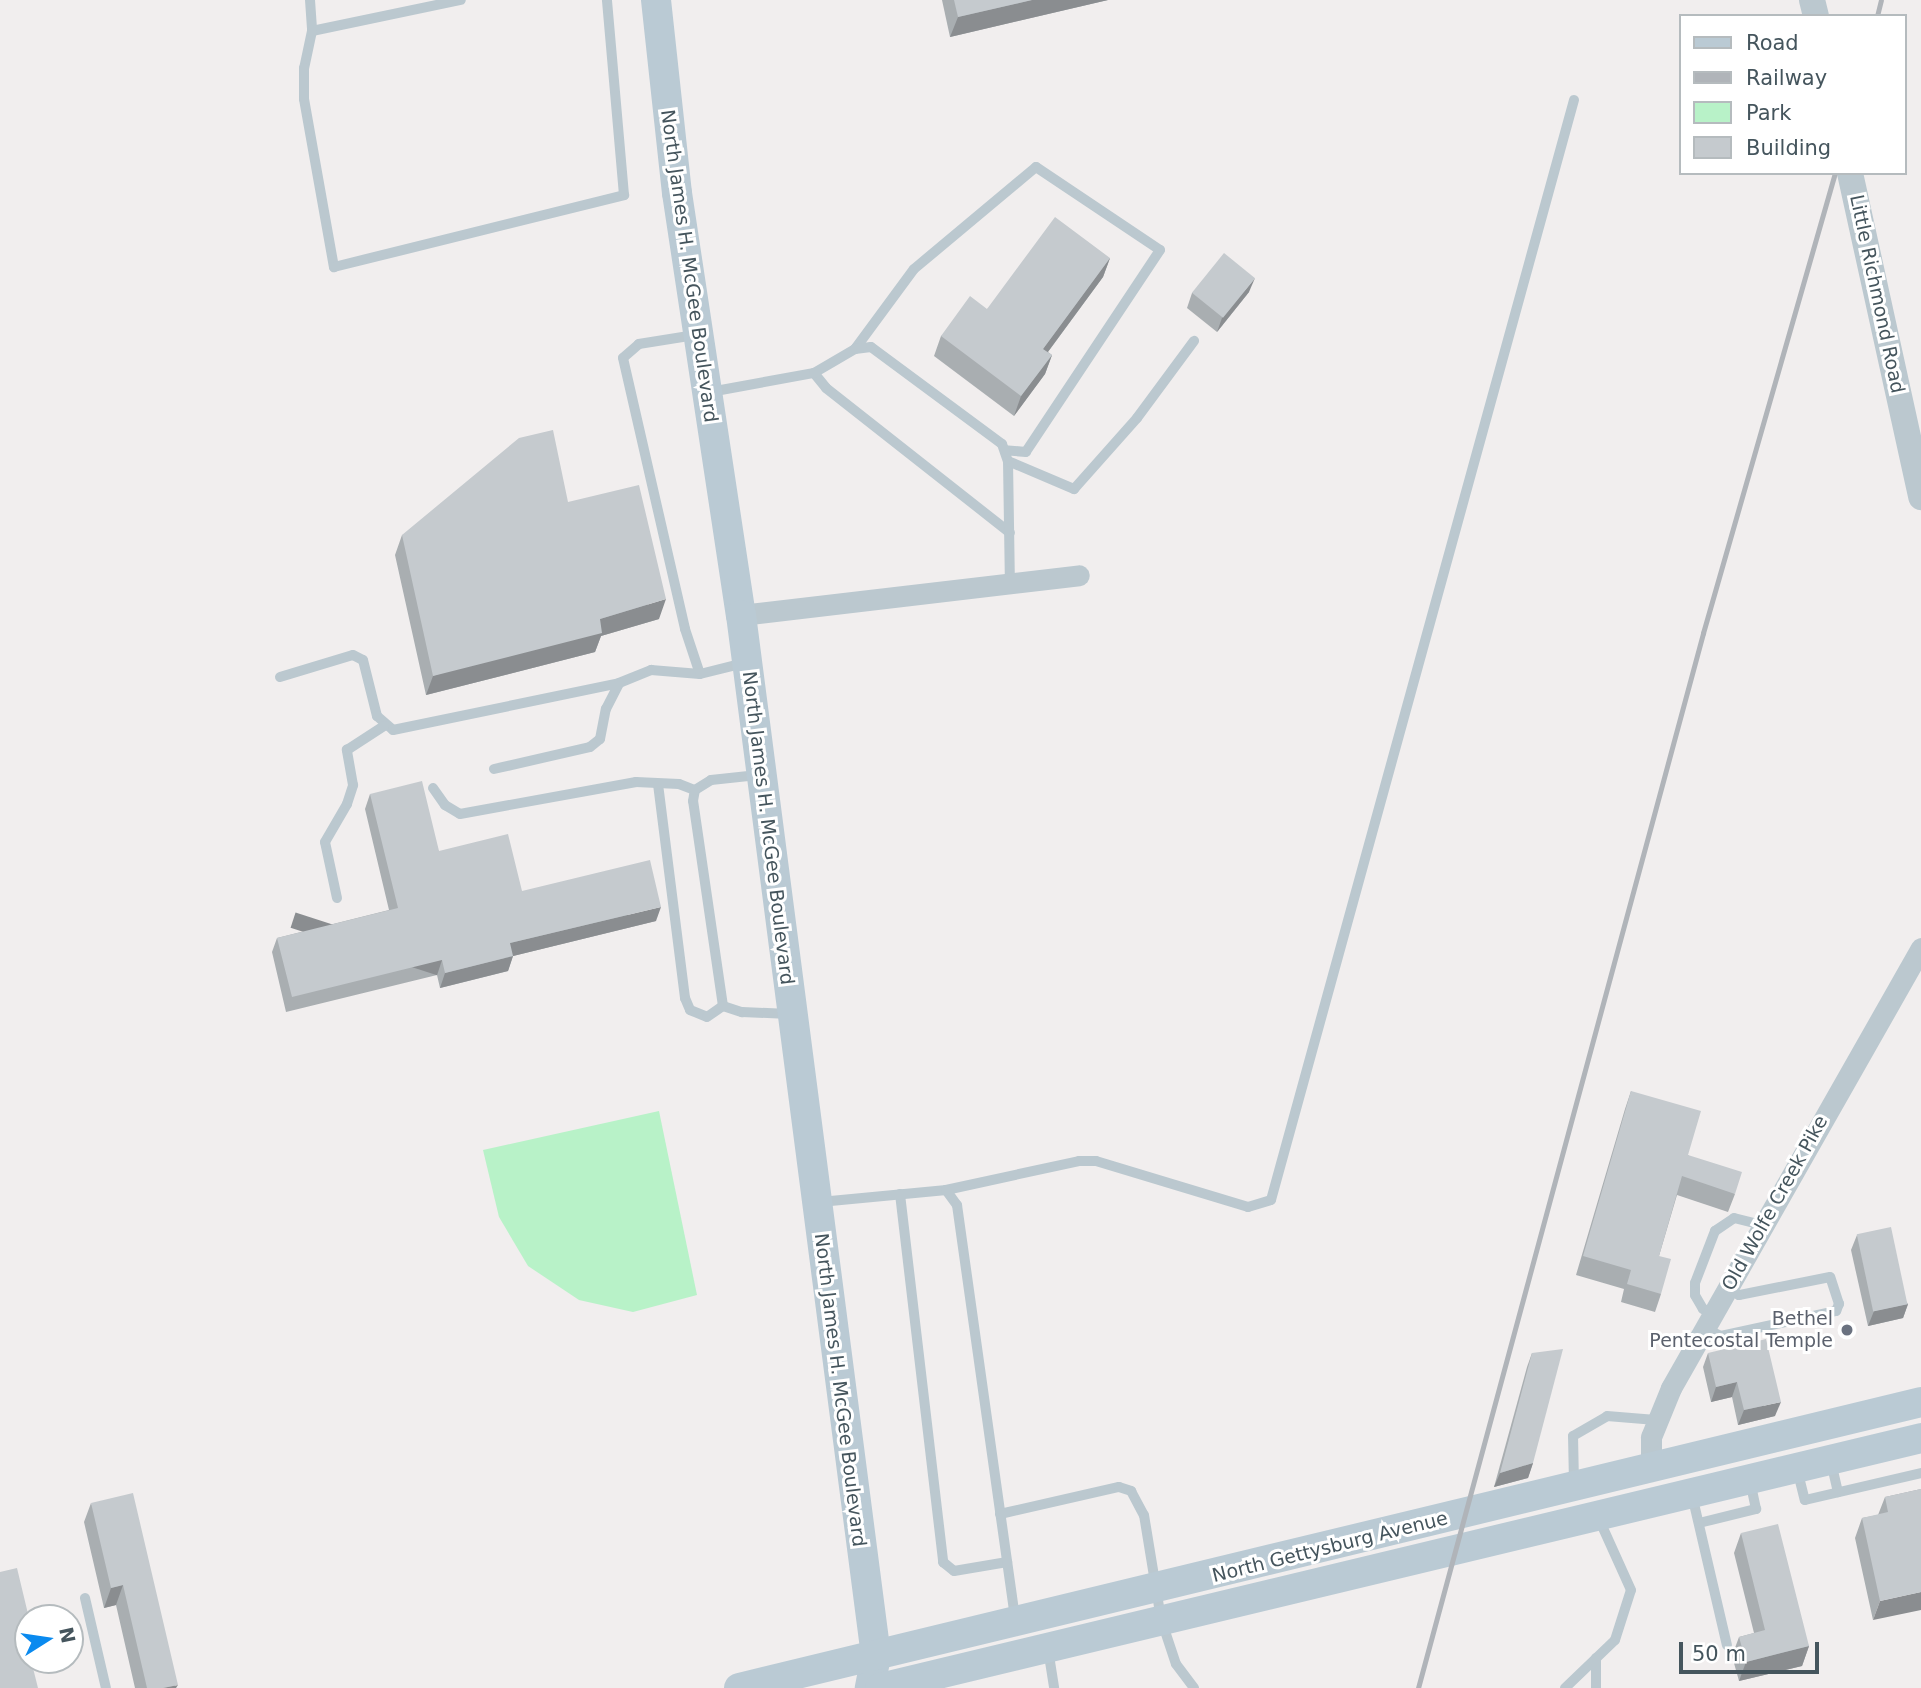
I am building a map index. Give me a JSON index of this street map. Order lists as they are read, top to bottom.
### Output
{
  "streets": {
    "main road": ["North James H. McGee Boulevard", "North Gettysburg Avenue"],
    "street": ["Little Richmond Road", "Old Wolfe Creek Pike"]
  },
  "crossings": [
    ["North James H. McGee Boulevard", "North Gettysburg Avenue"],
    ["Old Wolfe Creek Pike", "North Gettysburg Avenue"]
  ],
  "places": ["Bethel Pentecostal Temple"],
  "legend": [
    "Road",
    "Railway",
    "Park",
    "Building"
  ],
  "scale_bar": "50 m",
  "north": "right"
}
